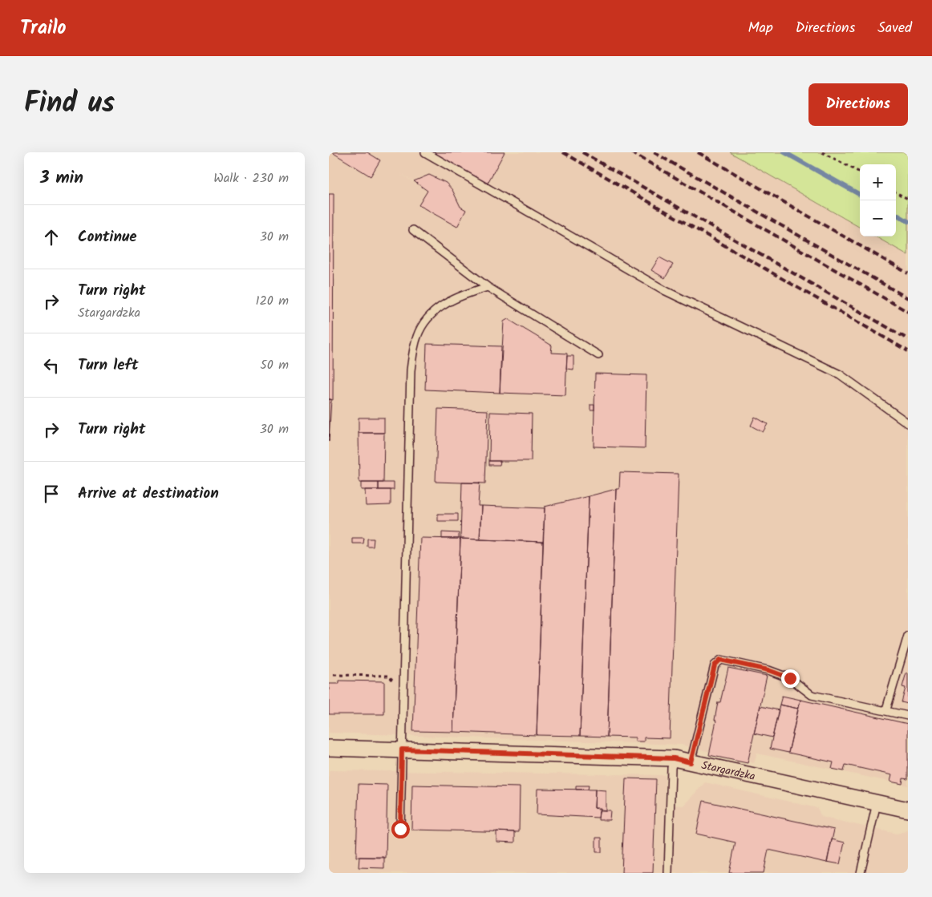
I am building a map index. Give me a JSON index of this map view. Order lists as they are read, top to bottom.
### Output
{
  "streets": {
    "street": ["Stargardzka"]
  },
  "page": {
    "header": "Trailo",
    "nav": ["Map", "Directions", "Saved"],
    "title": "Find us",
    "buttons": "Directions",
    "heading": ["3 min", "Walk · 230 m"],
    "map_buttons": ["+", "−"],
    "list": [
      ["Continue", "30 m"],
      ["Turn right", "Stargardzka", "120 m"],
      ["Turn left", "50 m"],
      ["Turn right", "30 m"],
      "Arrive at destination"
    ]
  }
}
